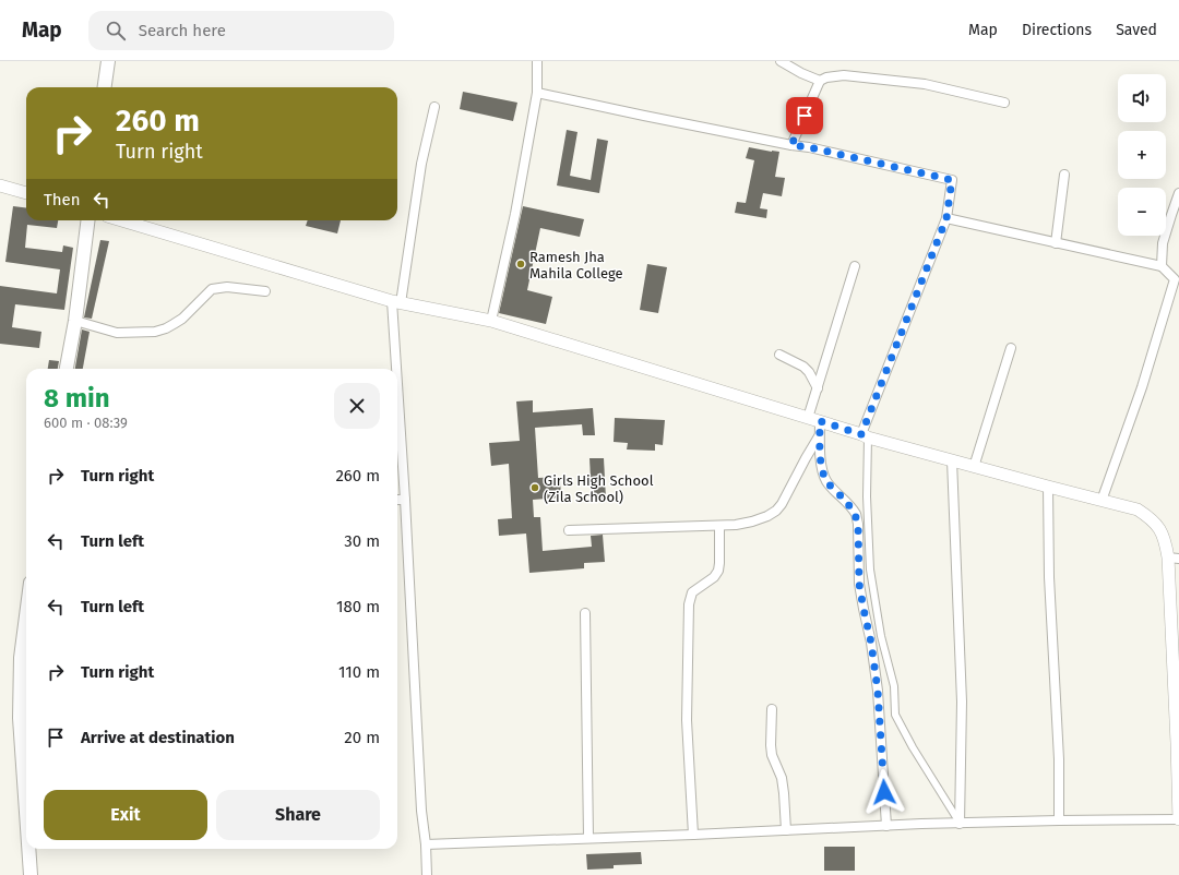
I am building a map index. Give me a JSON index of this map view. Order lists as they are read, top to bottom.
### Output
{
  "places": ["Ramesh Jha Mahila College", "Girls High School (Zila School)"],
  "page": {
    "header": "Map",
    "search": "Search here",
    "nav": ["Map", "Directions", "Saved"],
    "map_buttons": ["+", "−"],
    "turn": ["260 m", "Turn right"],
    "then": "Then",
    "heading": ["8 min", "600 m · 08:39"],
    "list": [
      {
        "name": "Turn right",
        "value": "260 m"
      },
      {
        "name": "Turn left",
        "value": "30 m"
      },
      {
        "name": "Turn left",
        "value": "180 m"
      },
      {
        "name": "Turn right",
        "value": "110 m"
      },
      {
        "name": "Arrive at destination",
        "value": "20 m"
      }
    ],
    "buttons": ["Exit", "Share"]
  }
}
